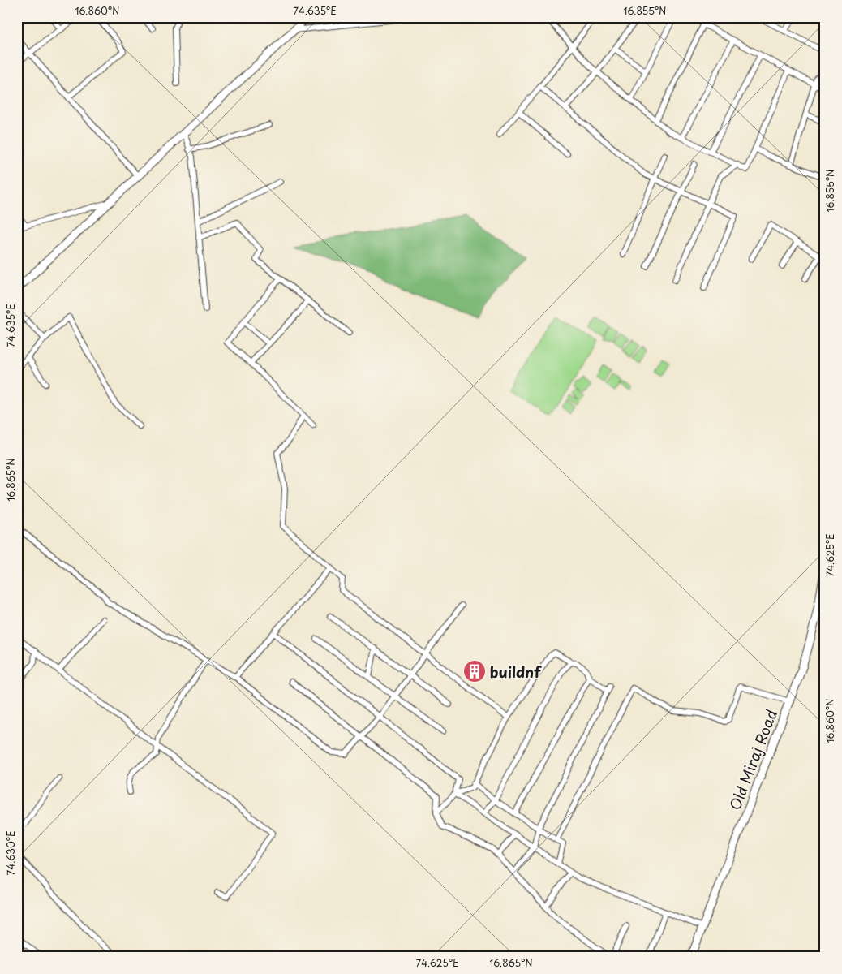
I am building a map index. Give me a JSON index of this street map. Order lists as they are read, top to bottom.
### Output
{
  "streets": {
    "main road": ["Old Miraj Road"]
  },
  "places": {
    "building": ["buildnf"]
  },
  "coordinates": [
    "16.860°N",
    "74.635°E",
    "16.855°N",
    "16.865°N",
    "74.625°E",
    "74.630°E"
  ]
}
